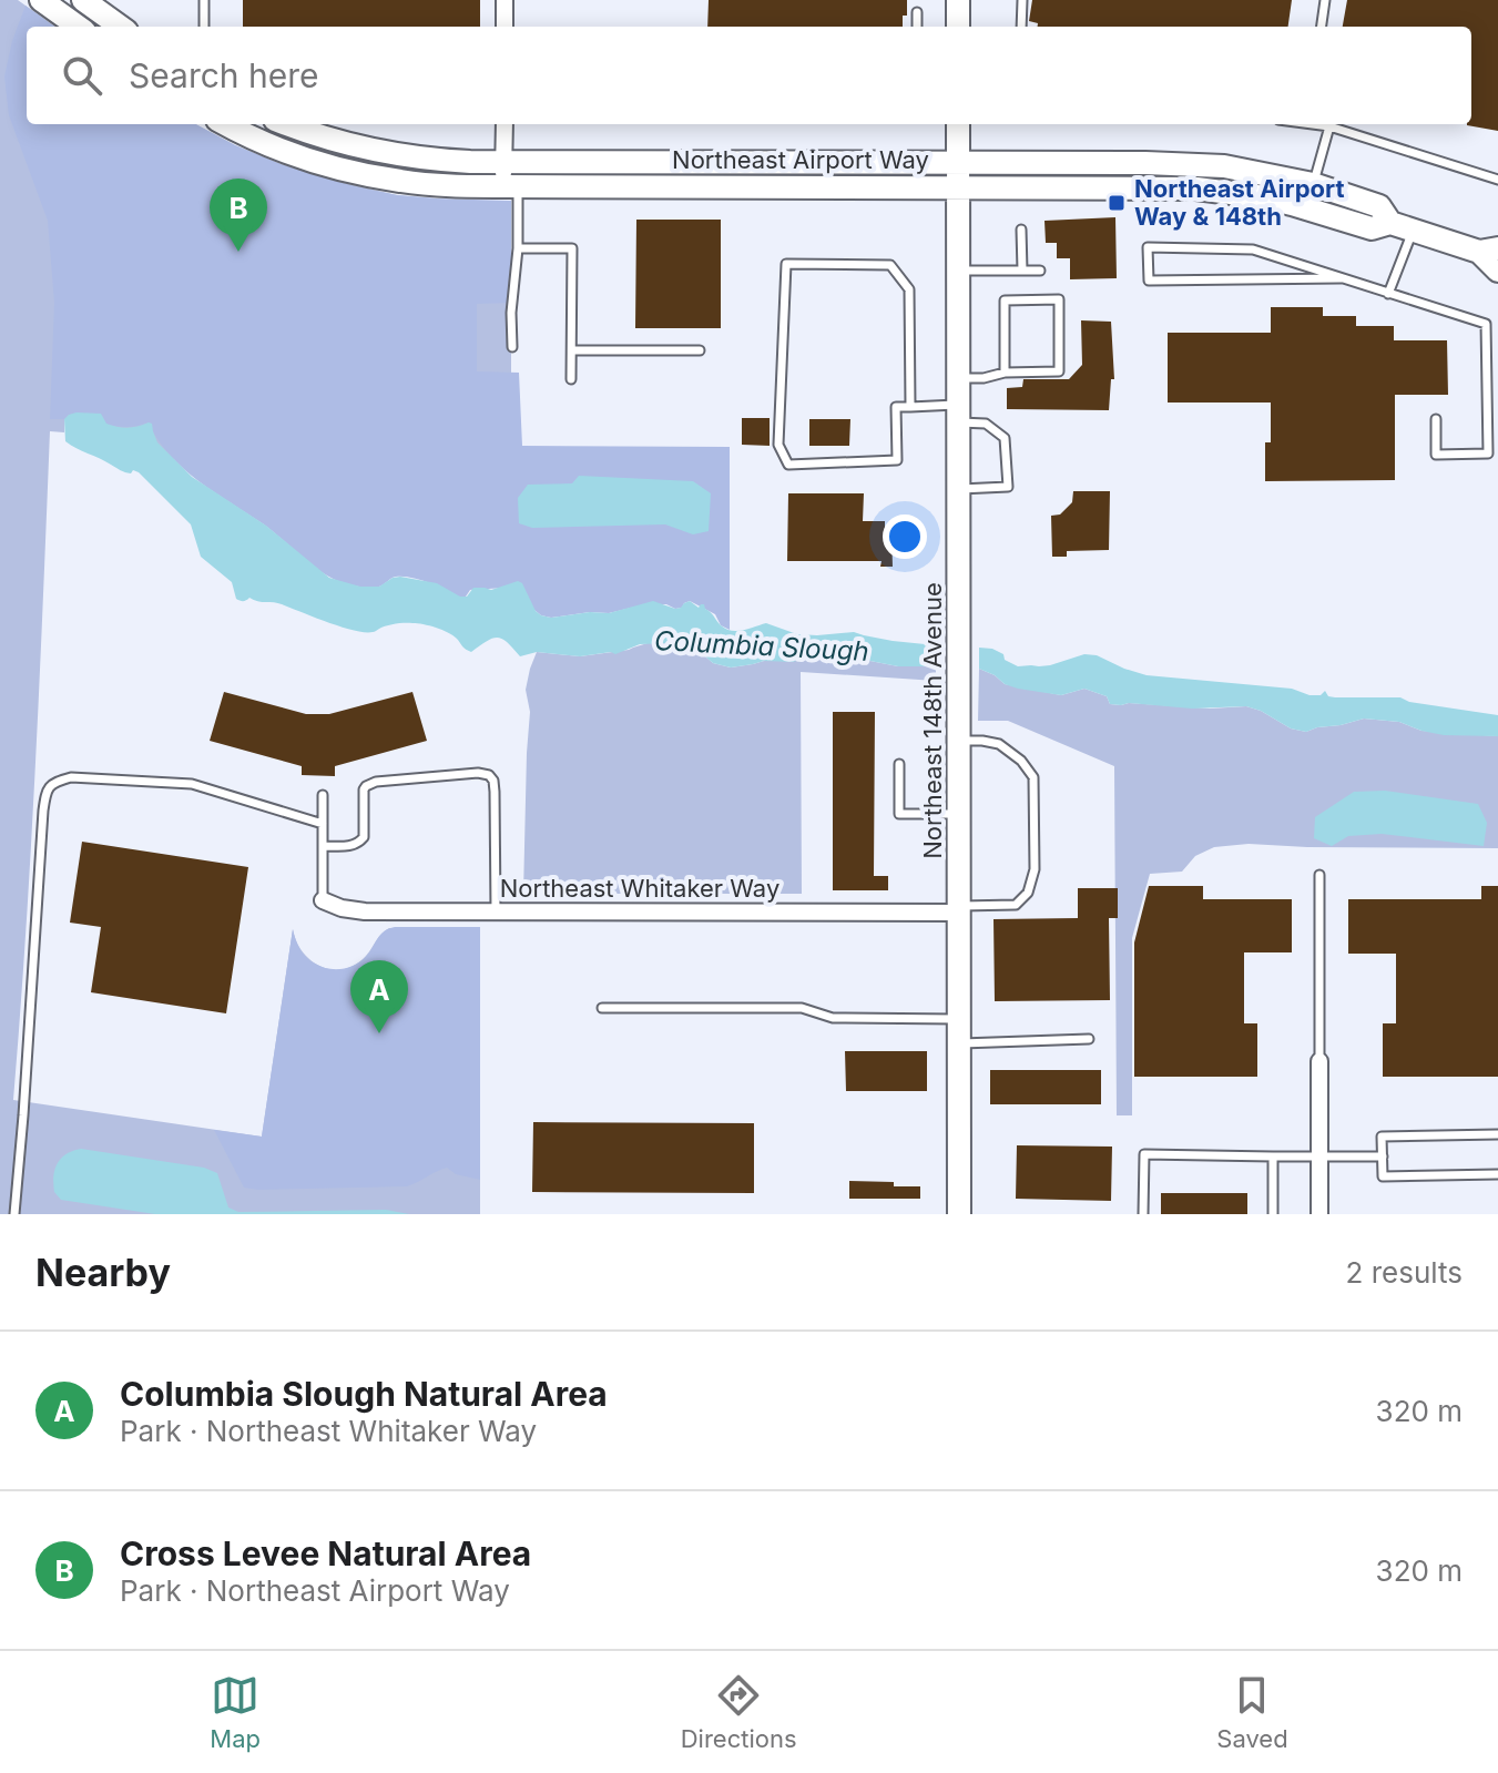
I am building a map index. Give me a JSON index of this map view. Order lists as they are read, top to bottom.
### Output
{
  "streets": {
    "main road": ["Northeast Airport Way", "Northeast 148th Avenue"],
    "street": ["Northeast Whitaker Way"]
  },
  "crossings": [
    ["Northeast Airport Way", "Northeast 148th Avenue"],
    ["Northeast 148th Avenue", "Northeast Whitaker Way"]
  ],
  "water": ["Columbia Slough"],
  "places": {
    "transit": ["Northeast Airport Way & 148th"]
  },
  "page": {
    "search": "Search here",
    "pins": ["B", "A"],
    "heading": ["Nearby", "2 results"],
    "list": [
      {
        "mark": "A",
        "name": "Columbia Slough Natural Area",
        "note": "Park · Northeast Whitaker Way",
        "value": "320 m"
      },
      {
        "mark": "B",
        "name": "Cross Levee Natural Area",
        "note": "Park · Northeast Airport Way",
        "value": "320 m"
      }
    ],
    "nav": ["Map", "Directions", "Saved"]
  }
}
